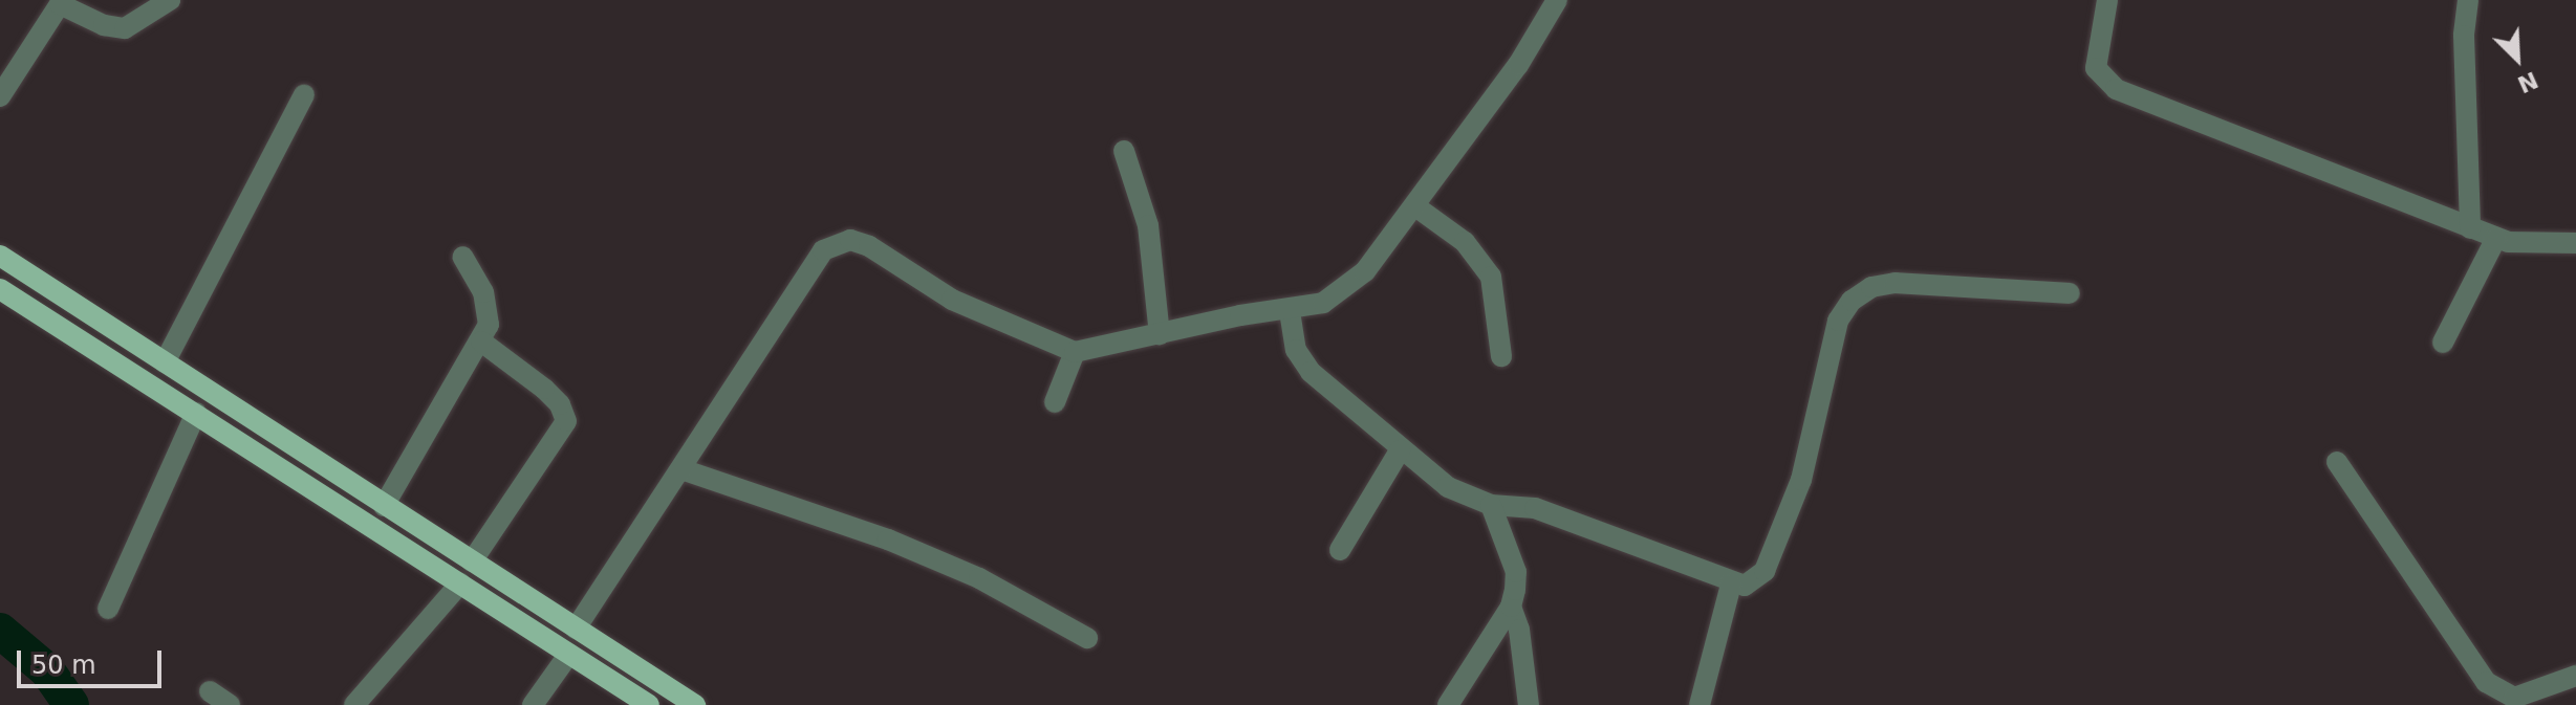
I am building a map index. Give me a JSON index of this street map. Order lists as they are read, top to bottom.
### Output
{
  "scale_bar": "50 m",
  "north": "bottom right"
}
